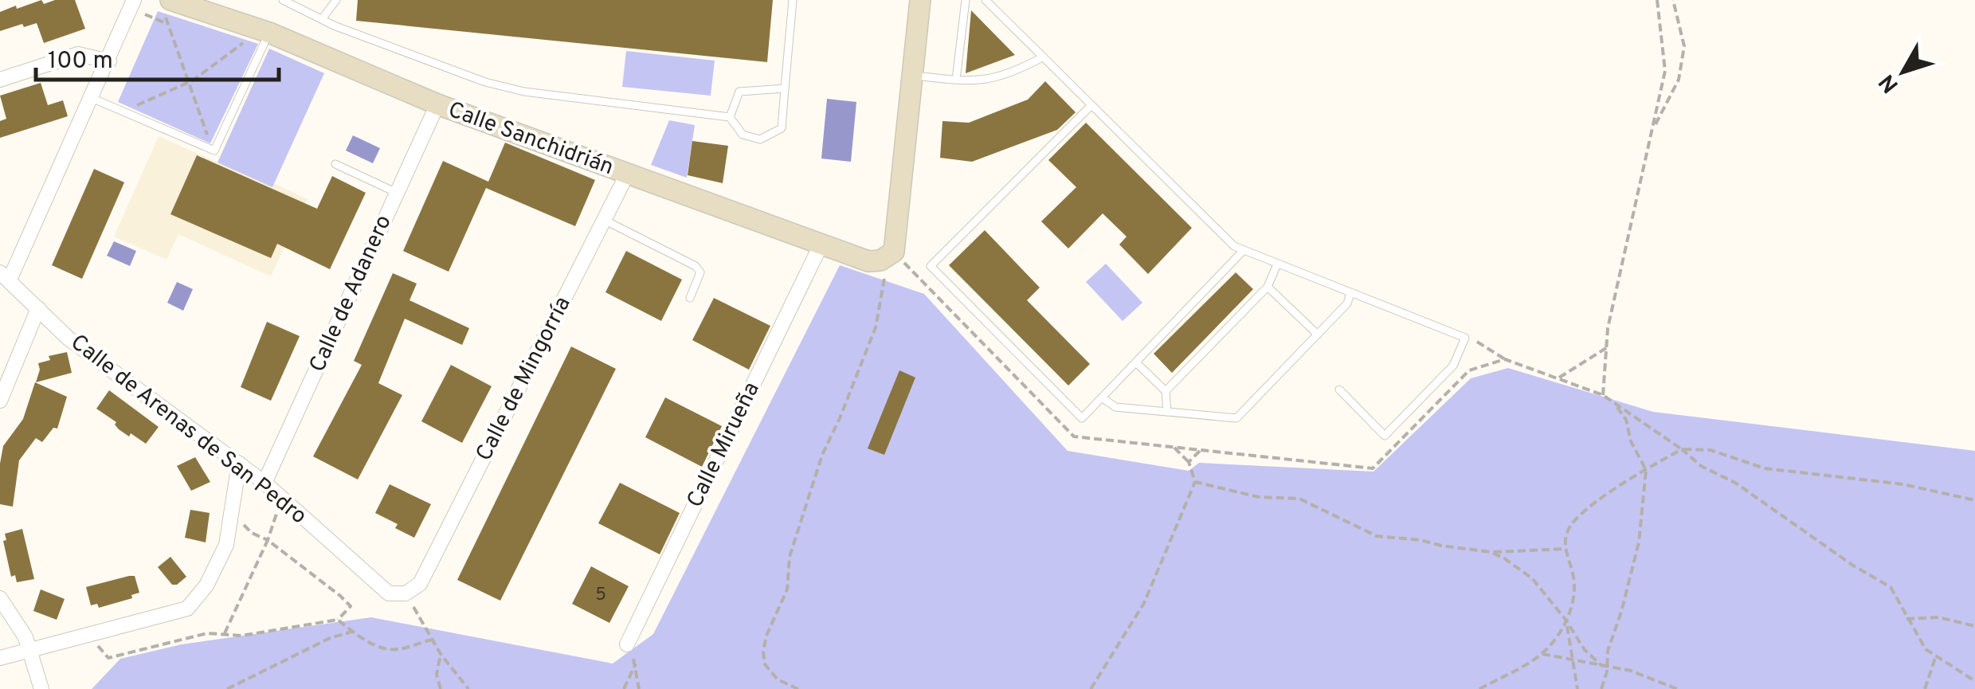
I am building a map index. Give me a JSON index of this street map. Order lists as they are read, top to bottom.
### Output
{
  "streets": {
    "street": [
      "Calle Sanchidrián",
      "Calle de Adanero",
      "Calle de Mingorría",
      "Calle de Arenas de San Pedro",
      "Calle Mirueña"
    ]
  },
  "crossings": [
    ["Calle Sanchidrián", "Calle de Adanero"],
    ["Calle Sanchidrián", "Calle de Mingorría"],
    ["Calle Sanchidrián", "Calle Mirueña"],
    ["Calle de Adanero", "Calle de Arenas de San Pedro"],
    ["Calle de Mingorría", "Calle de Arenas de San Pedro"]
  ],
  "house_numbers": ["5"],
  "scale_bar": "100 m",
  "north": "bottom left"
}
